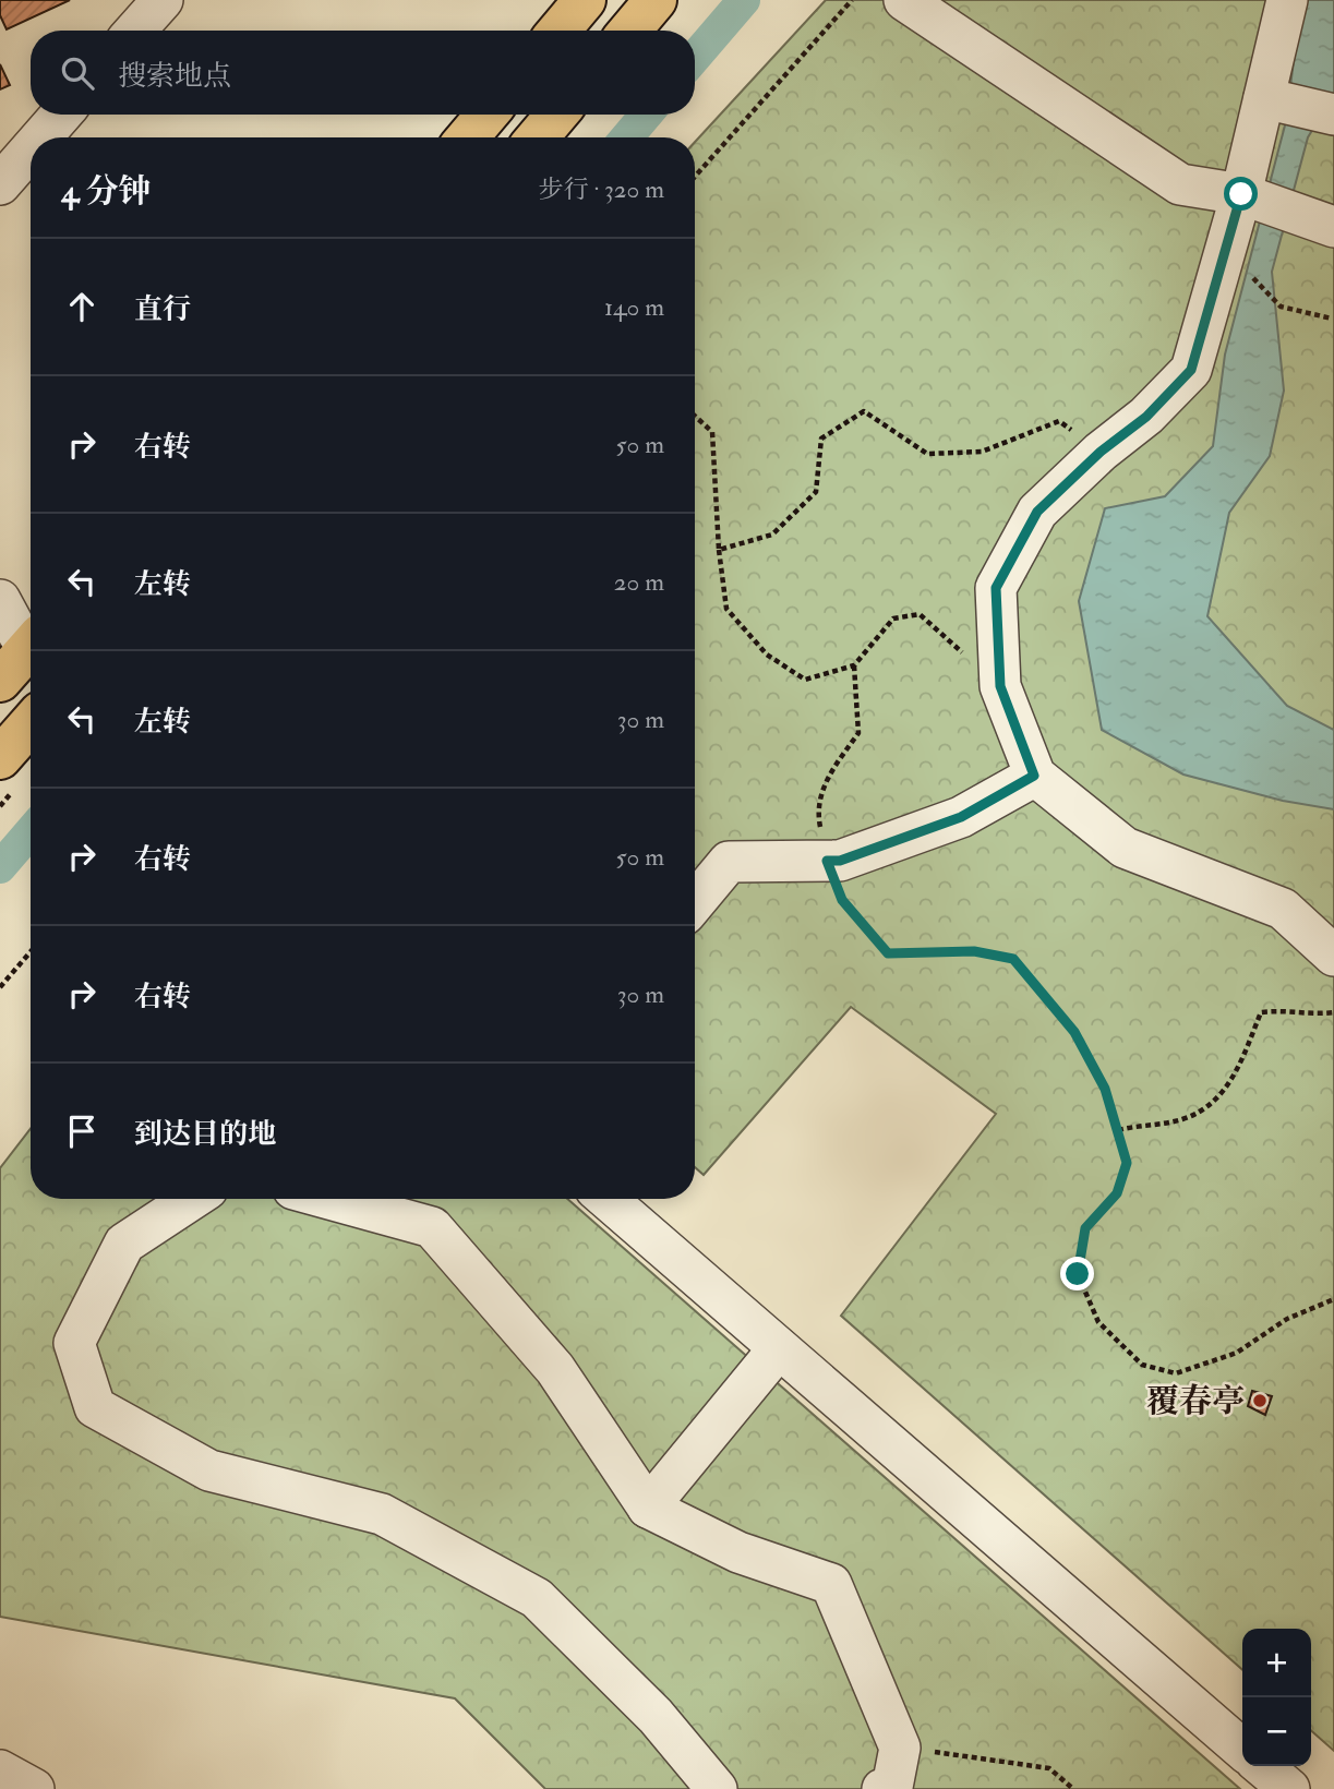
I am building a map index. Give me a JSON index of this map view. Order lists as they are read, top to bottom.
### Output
{
  "places": ["覆春亭"],
  "page": {
    "search": "搜索地点",
    "heading": ["4 分钟", "步行 · 320 m"],
    "list": [
      ["直行", "140 m"],
      ["右转", "50 m"],
      ["左转", "20 m"],
      ["左转", "30 m"],
      ["右转", "50 m"],
      ["右转", "30 m"],
      "到达目的地"
    ],
    "map_buttons": ["+", "−"]
  }
}
